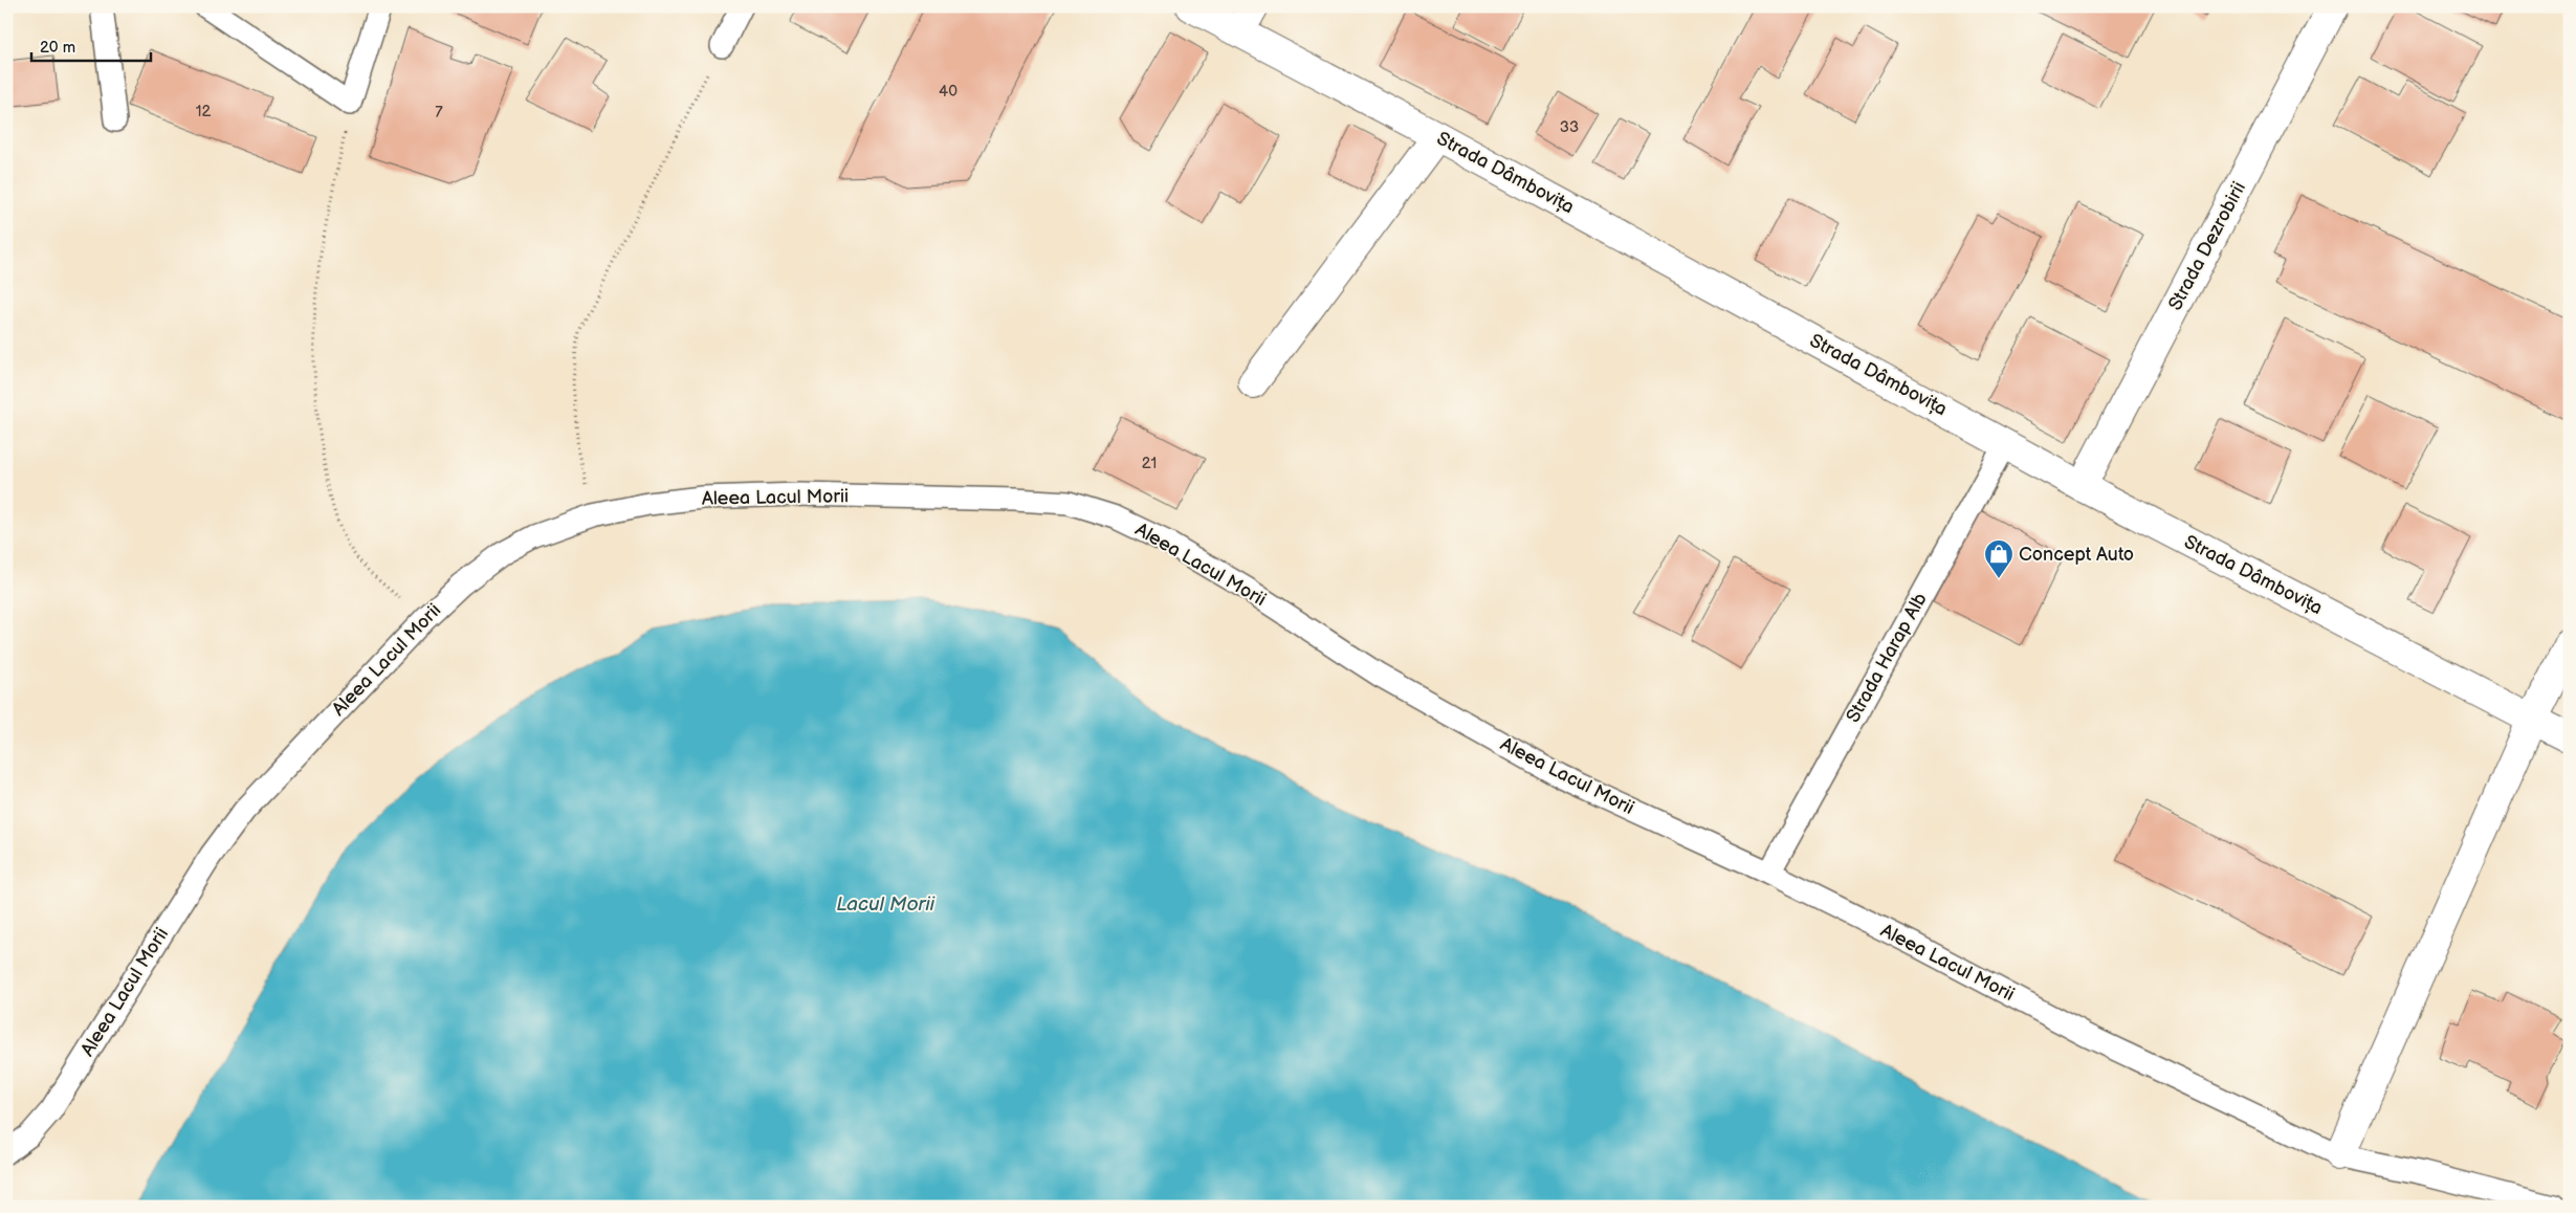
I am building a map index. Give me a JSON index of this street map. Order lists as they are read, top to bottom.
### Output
{
  "streets": {
    "street": ["Strada Dâmbovița", "Strada Dezrobirii"],
    "lane": ["Aleea Lacul Morii", "Strada Harap Alb"]
  },
  "crossings": [
    ["Strada Dâmbovița", "Strada Dezrobirii"],
    ["Strada Dâmbovița", "Strada Harap Alb"],
    ["Aleea Lacul Morii", "Strada Harap Alb"]
  ],
  "water": ["Lacul Morii"],
  "places": {
    "shop": ["Concept Auto"]
  },
  "house_numbers": [
    "40",
    "12",
    "7",
    "33",
    "21"
  ],
  "scale_bar": "20 m"
}
